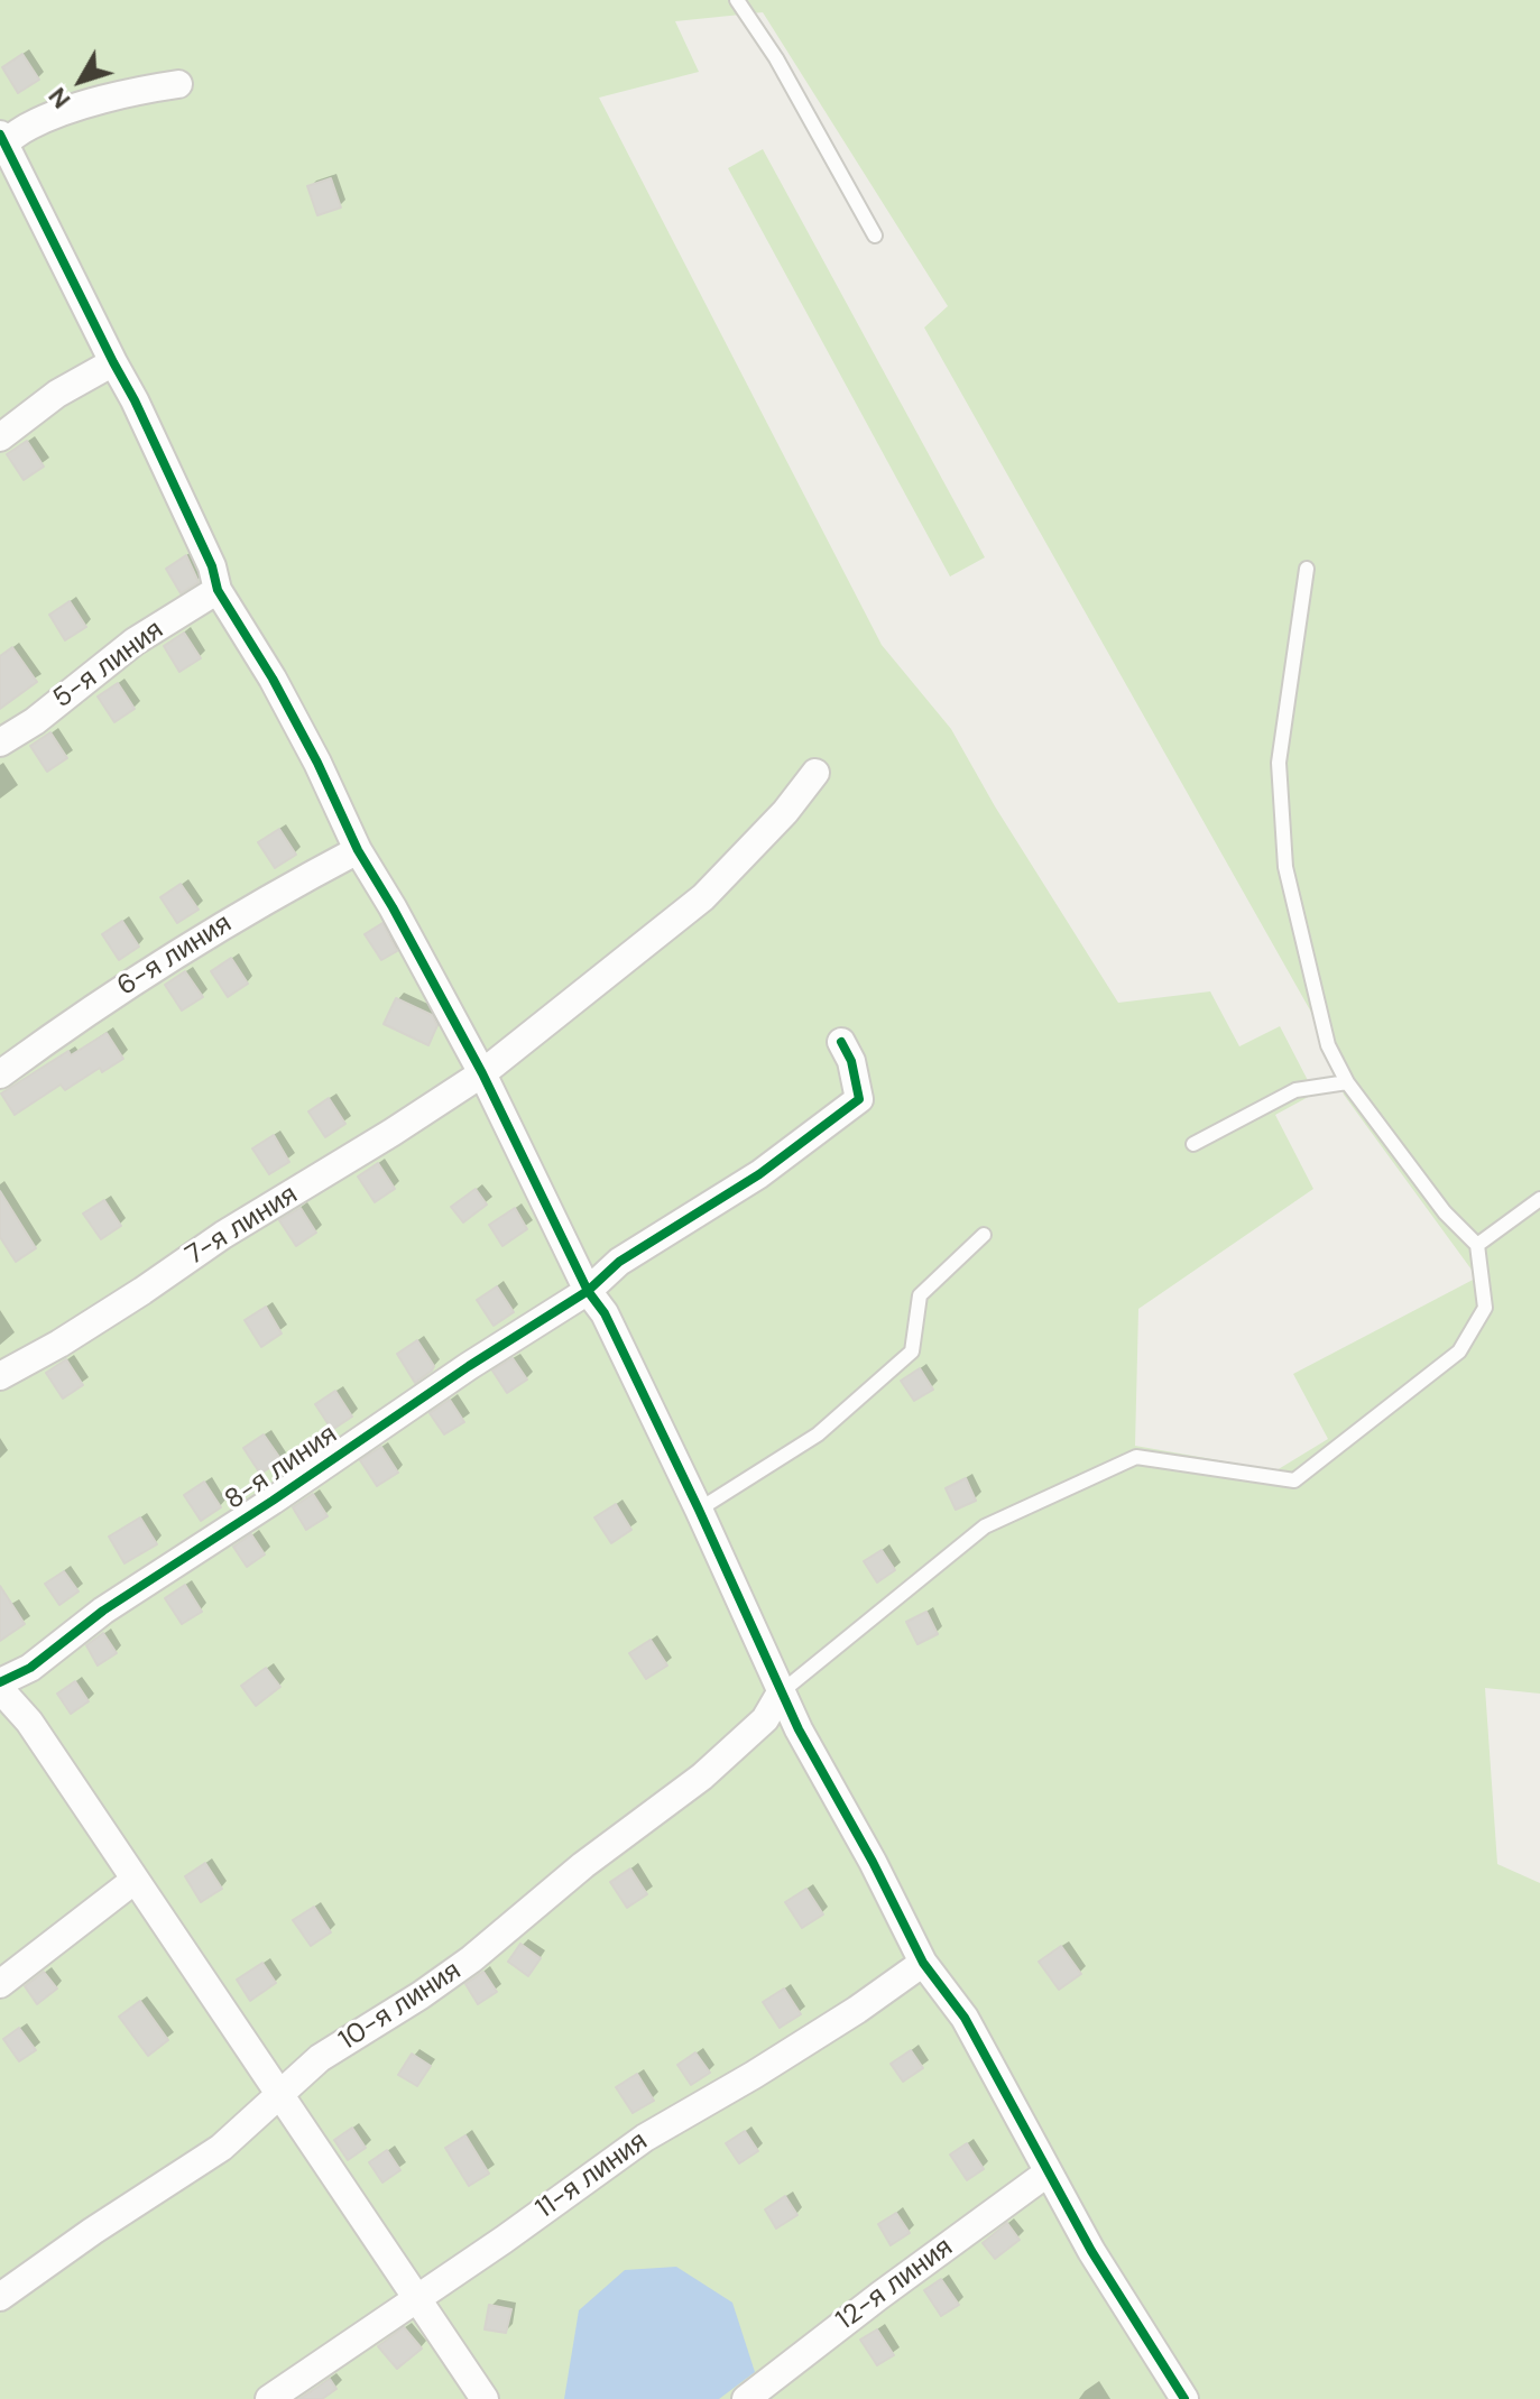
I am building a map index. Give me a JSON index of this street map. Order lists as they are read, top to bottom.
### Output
{
  "streets": {
    "street": [
      "5-я линия",
      "6-я линия",
      "7-я линия",
      "8-я линия",
      "10-я линия",
      "11-я линия",
      "12-я линия"
    ]
  },
  "north": "bottom left"
}
